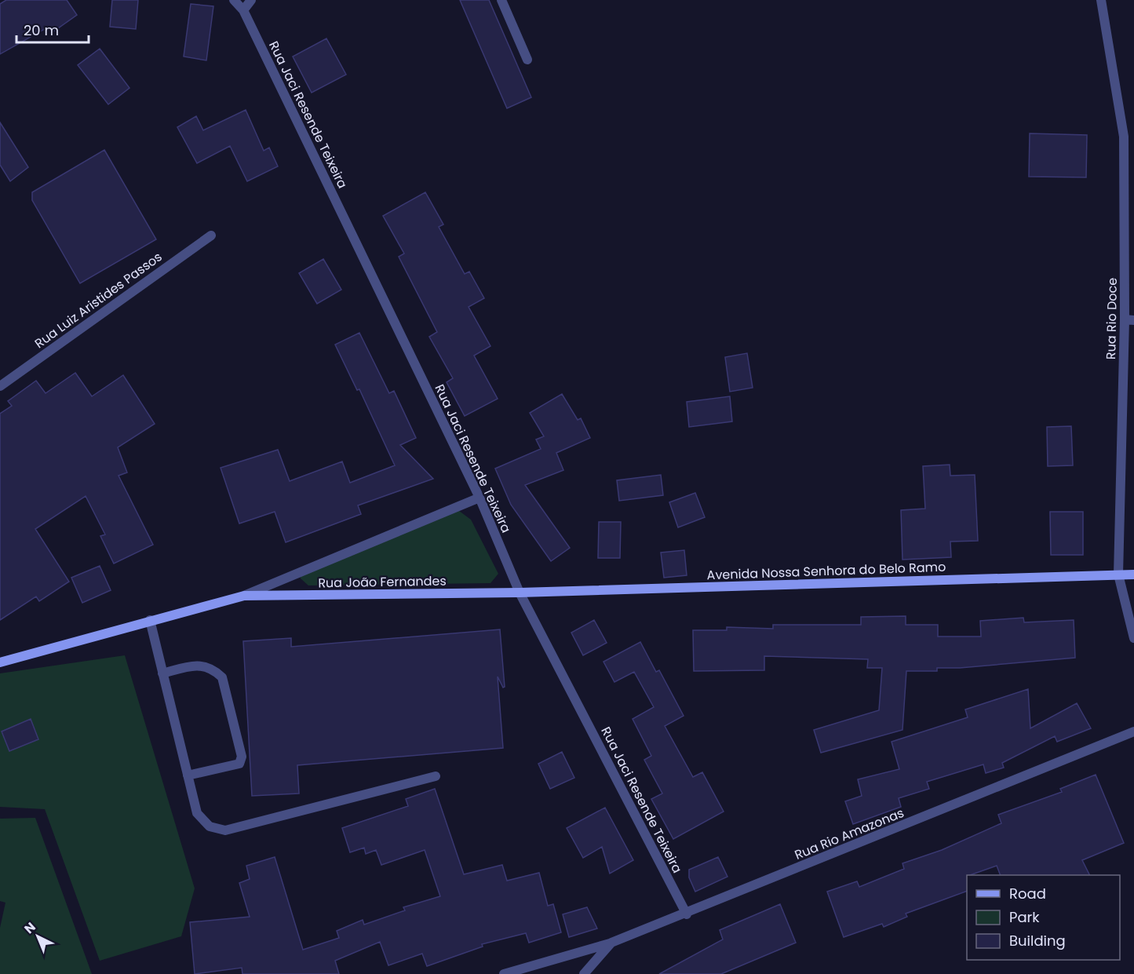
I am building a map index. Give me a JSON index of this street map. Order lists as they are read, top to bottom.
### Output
{
  "streets": {
    "street": [
      "Rua Jaci Resende Teixeira",
      "Rua Luiz Aristides Passos",
      "Rua Rio Doce",
      "Avenida Nossa Senhora do Belo Ramo",
      "Rua João Fernandes",
      "Rua Rio Amazonas"
    ]
  },
  "crossings": [
    ["Rua Jaci Resende Teixeira", "Avenida Nossa Senhora do Belo Ramo"],
    ["Rua Jaci Resende Teixeira", "Rua João Fernandes"],
    ["Rua Jaci Resende Teixeira", "Rua Rio Amazonas"],
    ["Rua Rio Doce", "Avenida Nossa Senhora do Belo Ramo"],
    ["Avenida Nossa Senhora do Belo Ramo", "Rua João Fernandes"]
  ],
  "legend": ["Road", "Park", "Building"],
  "scale_bar": "20 m",
  "north": "top left"
}
